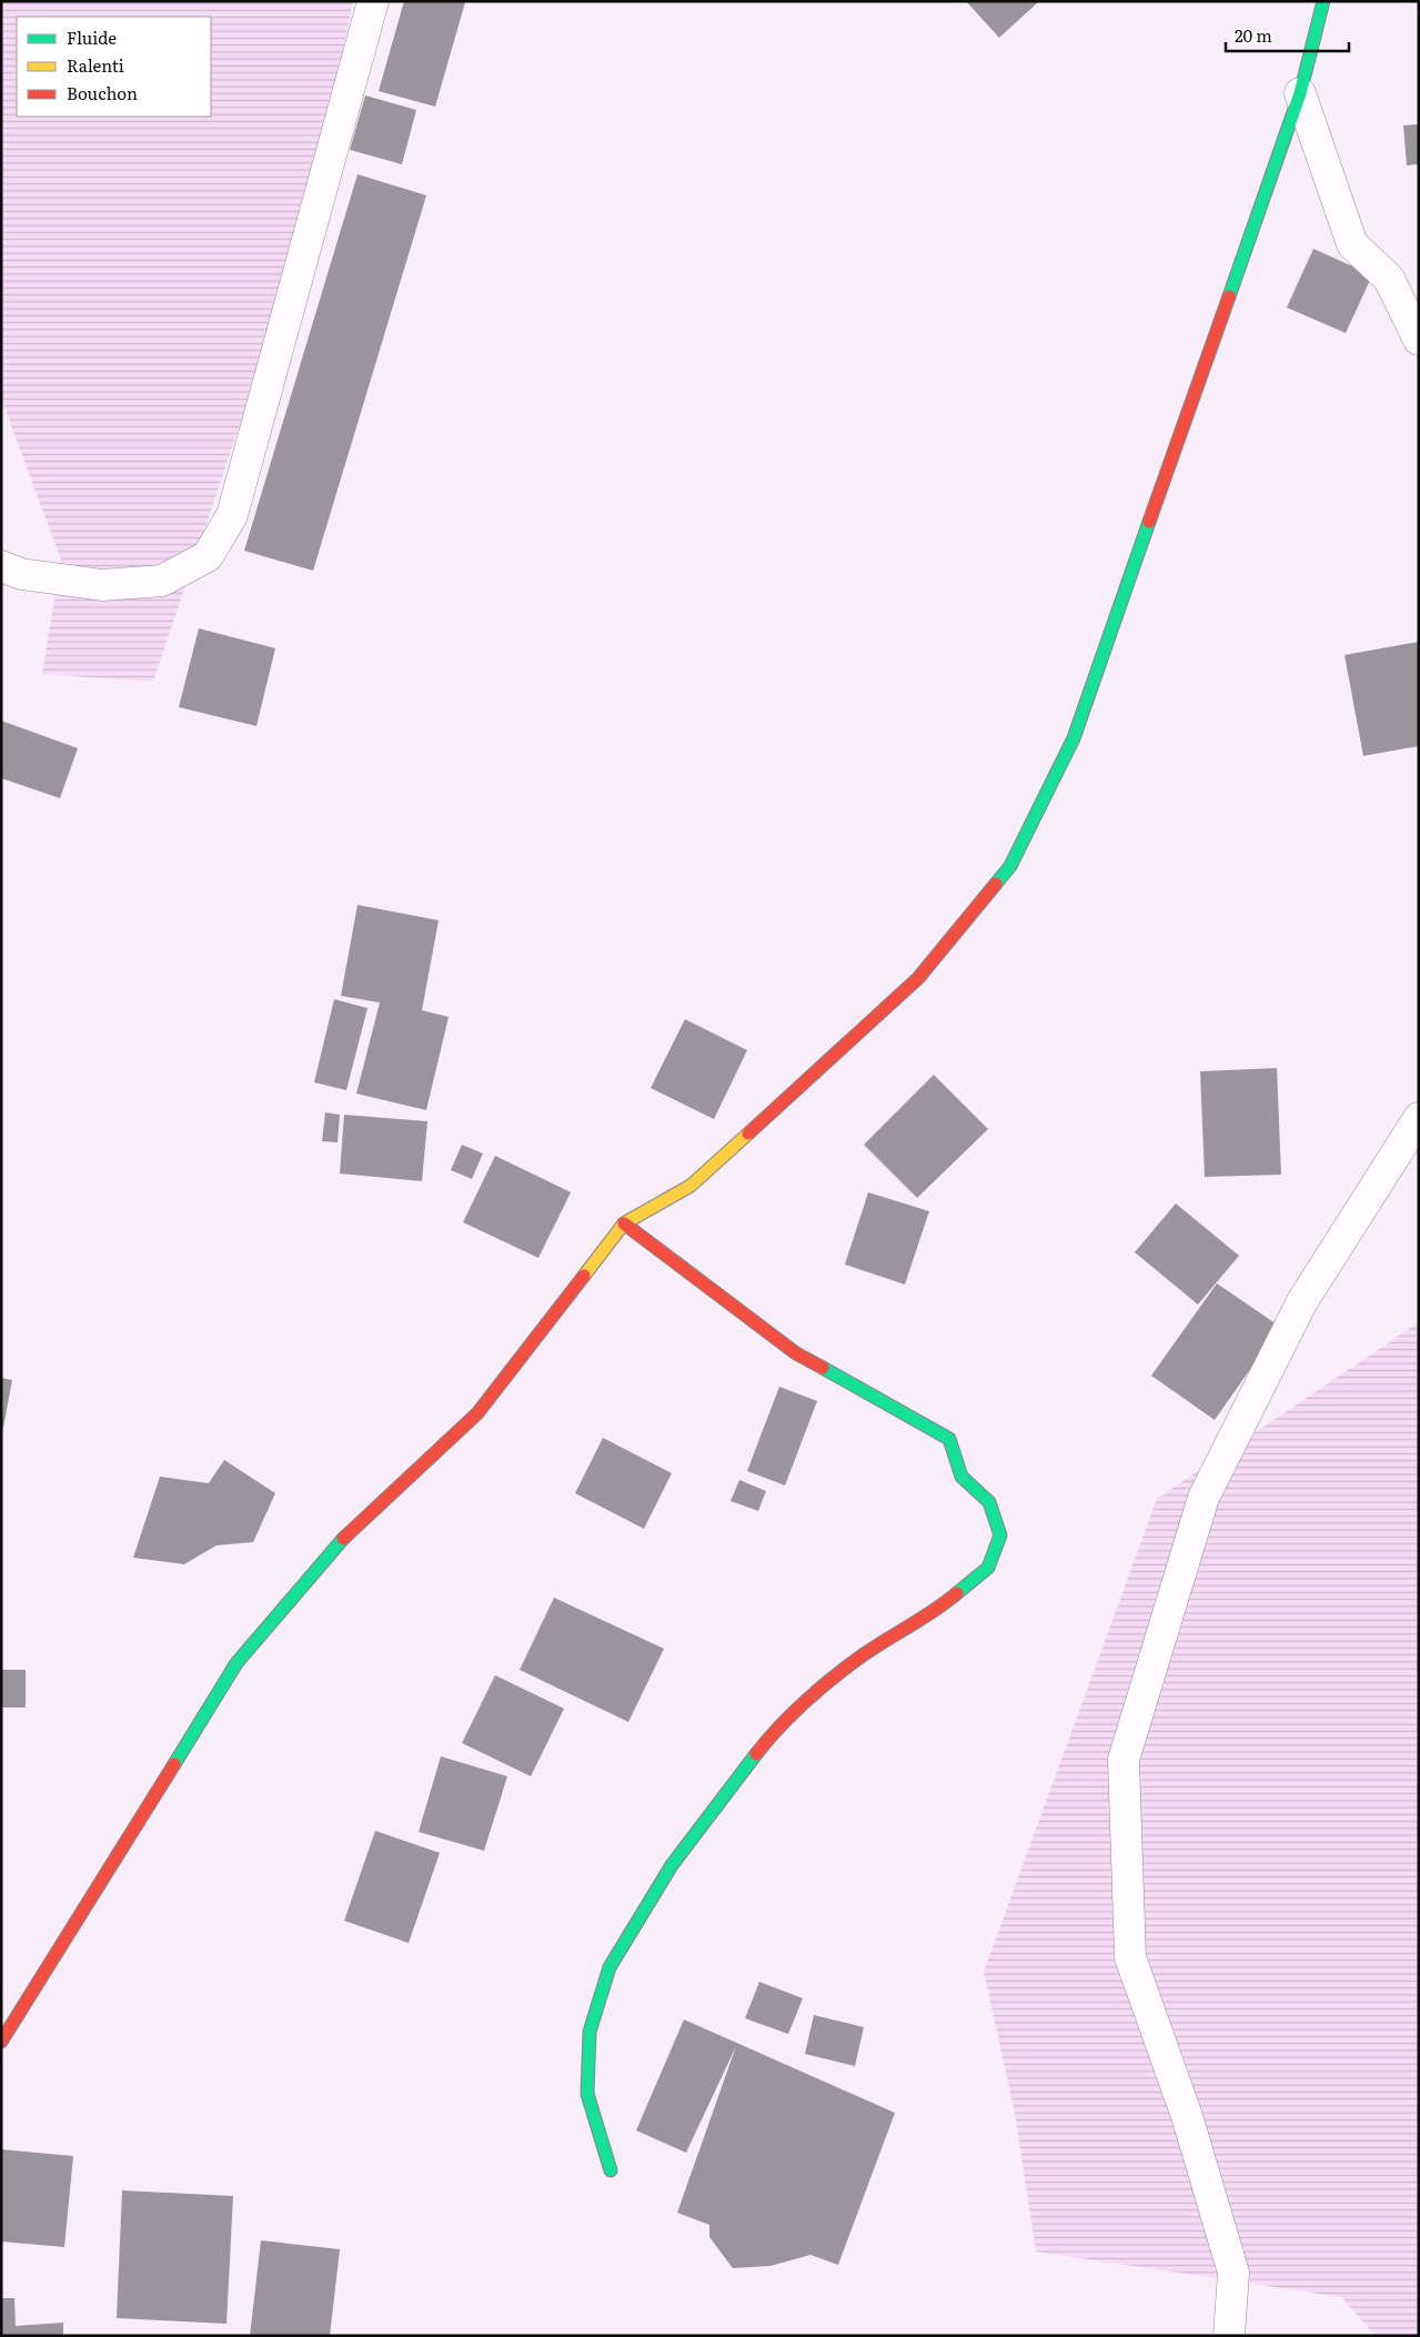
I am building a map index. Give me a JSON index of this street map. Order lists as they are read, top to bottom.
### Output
{
  "legend": ["Fluide", "Ralenti", "Bouchon"],
  "scale_bar": "20 m"
}
